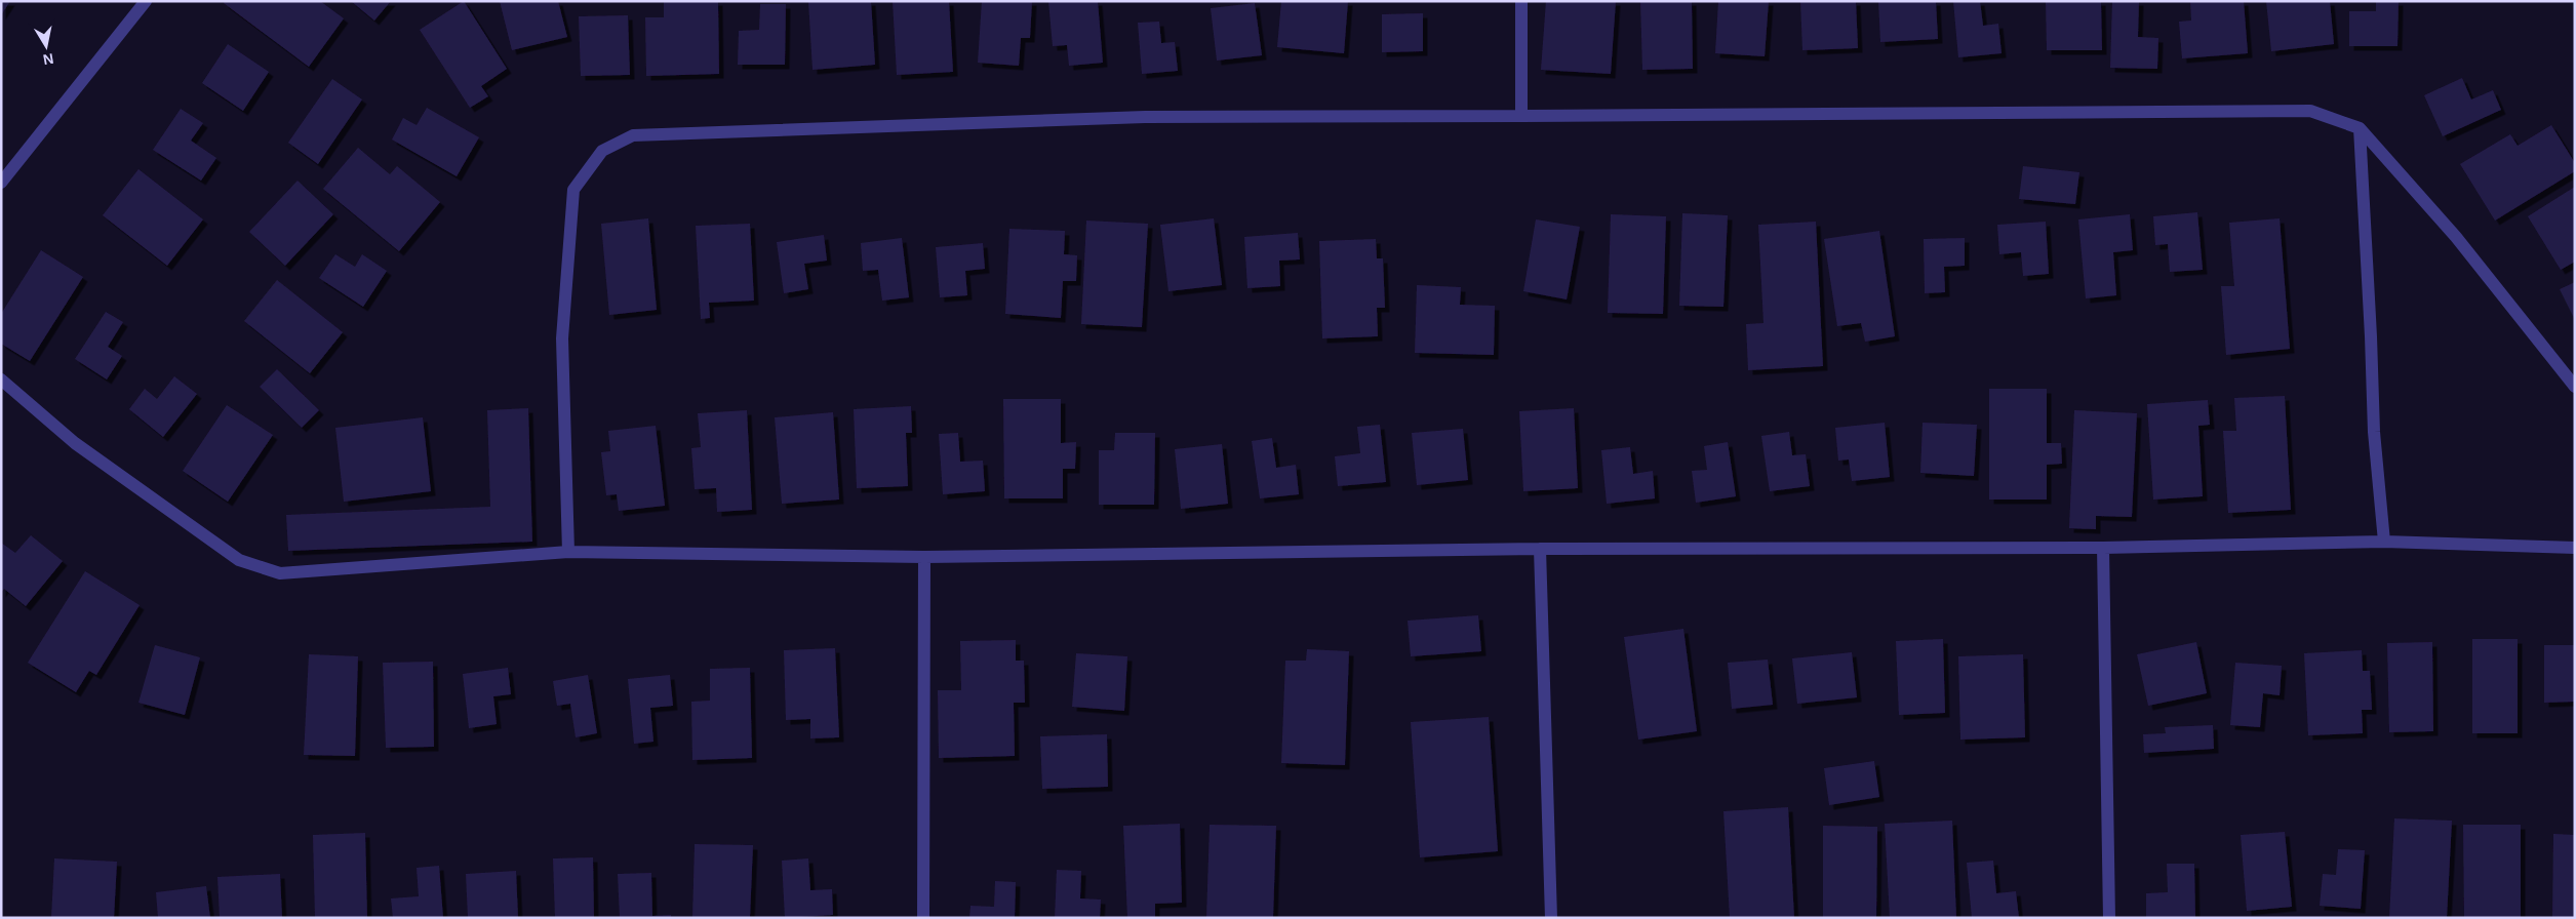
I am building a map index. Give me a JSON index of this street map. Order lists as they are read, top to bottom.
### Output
{
  "north": "bottom"
}
